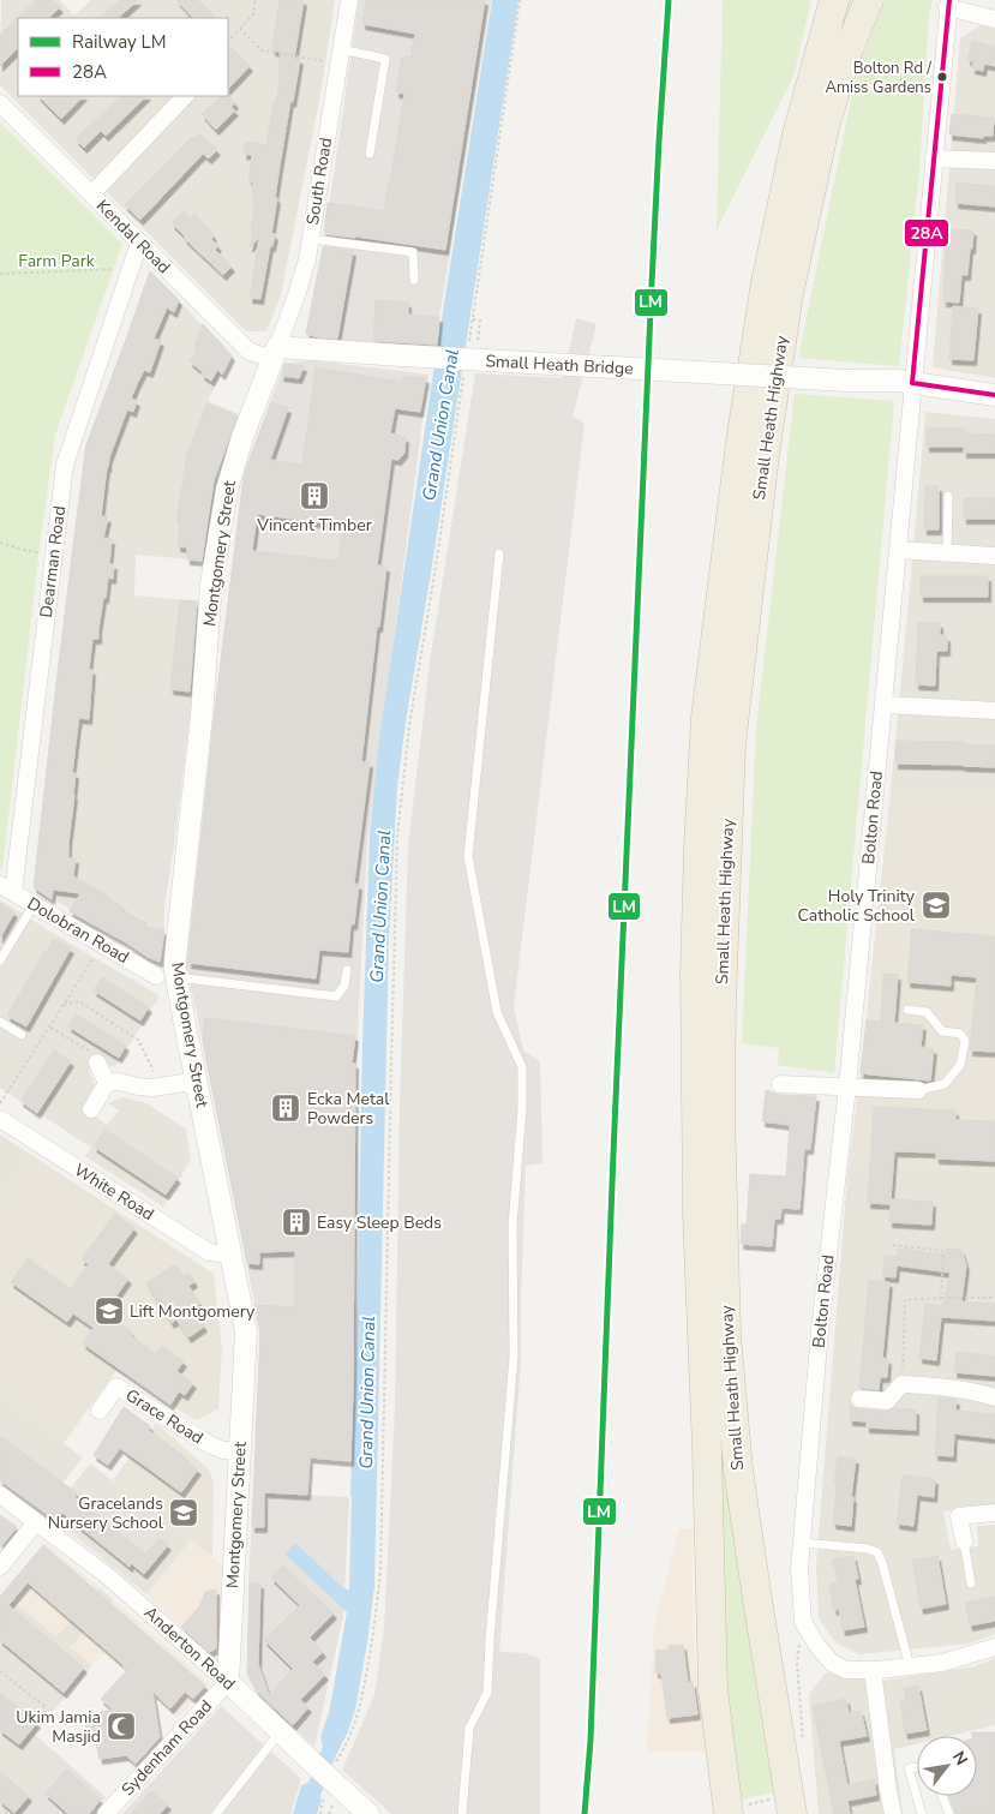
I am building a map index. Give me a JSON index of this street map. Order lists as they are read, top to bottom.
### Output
{
  "streets": {
    "highway": ["Small Heath Highway"],
    "street": [
      "South Road",
      "Kendal Road",
      "Small Heath Bridge",
      "Montgomery Street",
      "Dearman Road",
      "Bolton Road",
      "Dolobran Road",
      "White Road",
      "Grace Road",
      "Anderton Road",
      "Sydenham Road"
    ]
  },
  "crossings": [
    ["South Road", "Kendal Road"],
    ["South Road", "Small Heath Bridge"],
    ["South Road", "Montgomery Street"],
    ["Kendal Road", "Small Heath Bridge"],
    ["Kendal Road", "Montgomery Street"],
    ["Kendal Road", "Dearman Road"],
    ["Small Heath Bridge", "Montgomery Street"],
    ["Small Heath Bridge", "Bolton Road"],
    ["Montgomery Street", "Dolobran Road"],
    ["Montgomery Street", "White Road"],
    ["Montgomery Street", "Grace Road"],
    ["Montgomery Street", "Anderton Road"],
    ["Montgomery Street", "Sydenham Road"],
    ["Dearman Road", "Dolobran Road"],
    ["Anderton Road", "Sydenham Road"]
  ],
  "water": ["Grand Union Canal"],
  "parks": ["Farm Park"],
  "places": {
    "other": ["Bolton Rd / Amiss Gardens"],
    "building": ["Vincent Timber", "Ecka Metal Powders", "Easy Sleep Beds"],
    "school or university": ["Holy Trinity Catholic School", "Lift Montgomery", "Gracelands Nursery School"],
    "mosque": ["Ukim Jamia Masjid"]
  },
  "lines": ["rail line LM", "transit line 28A"],
  "legend": ["Railway LM", "28A"],
  "north": "top right"
}
